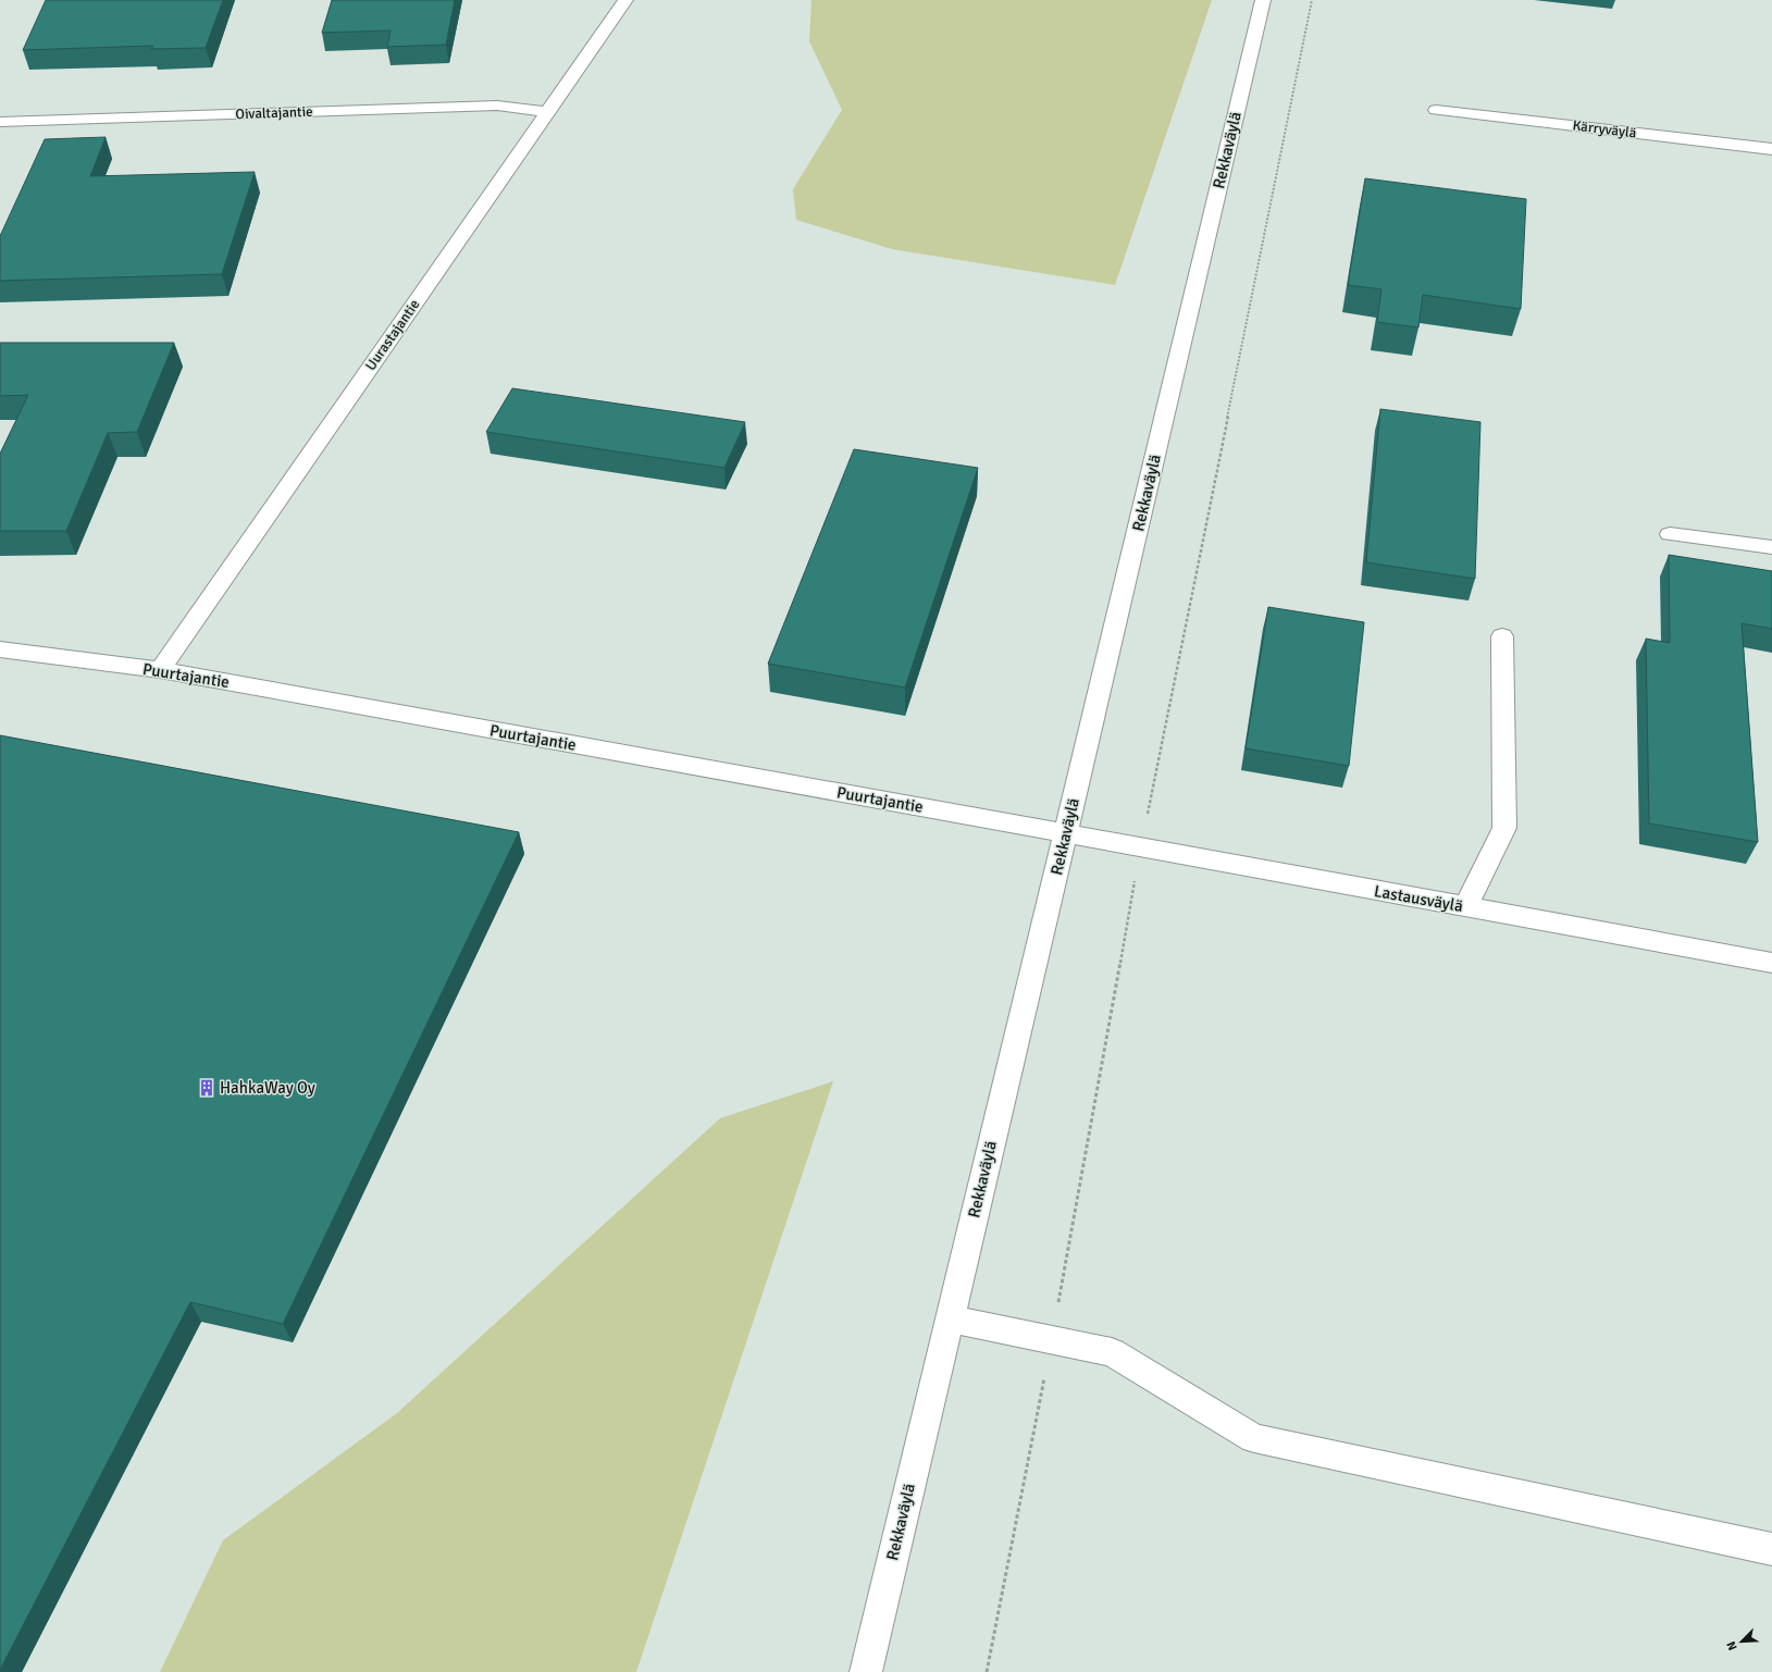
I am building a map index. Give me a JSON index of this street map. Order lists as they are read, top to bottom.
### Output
{
  "streets": {
    "street": [
      "Oivaltajantie",
      "Kärryväylä",
      "Rekkaväylä",
      "Uurastajantie",
      "Puurtajantie",
      "Lastausväylä"
    ]
  },
  "crossings": [
    ["Oivaltajantie", "Uurastajantie"],
    ["Rekkaväylä", "Puurtajantie"],
    ["Rekkaväylä", "Lastausväylä"],
    ["Uurastajantie", "Puurtajantie"],
    ["Puurtajantie", "Lastausväylä"]
  ],
  "places": {
    "building": ["HahkaWay Oy"]
  },
  "north": "bottom left"
}
